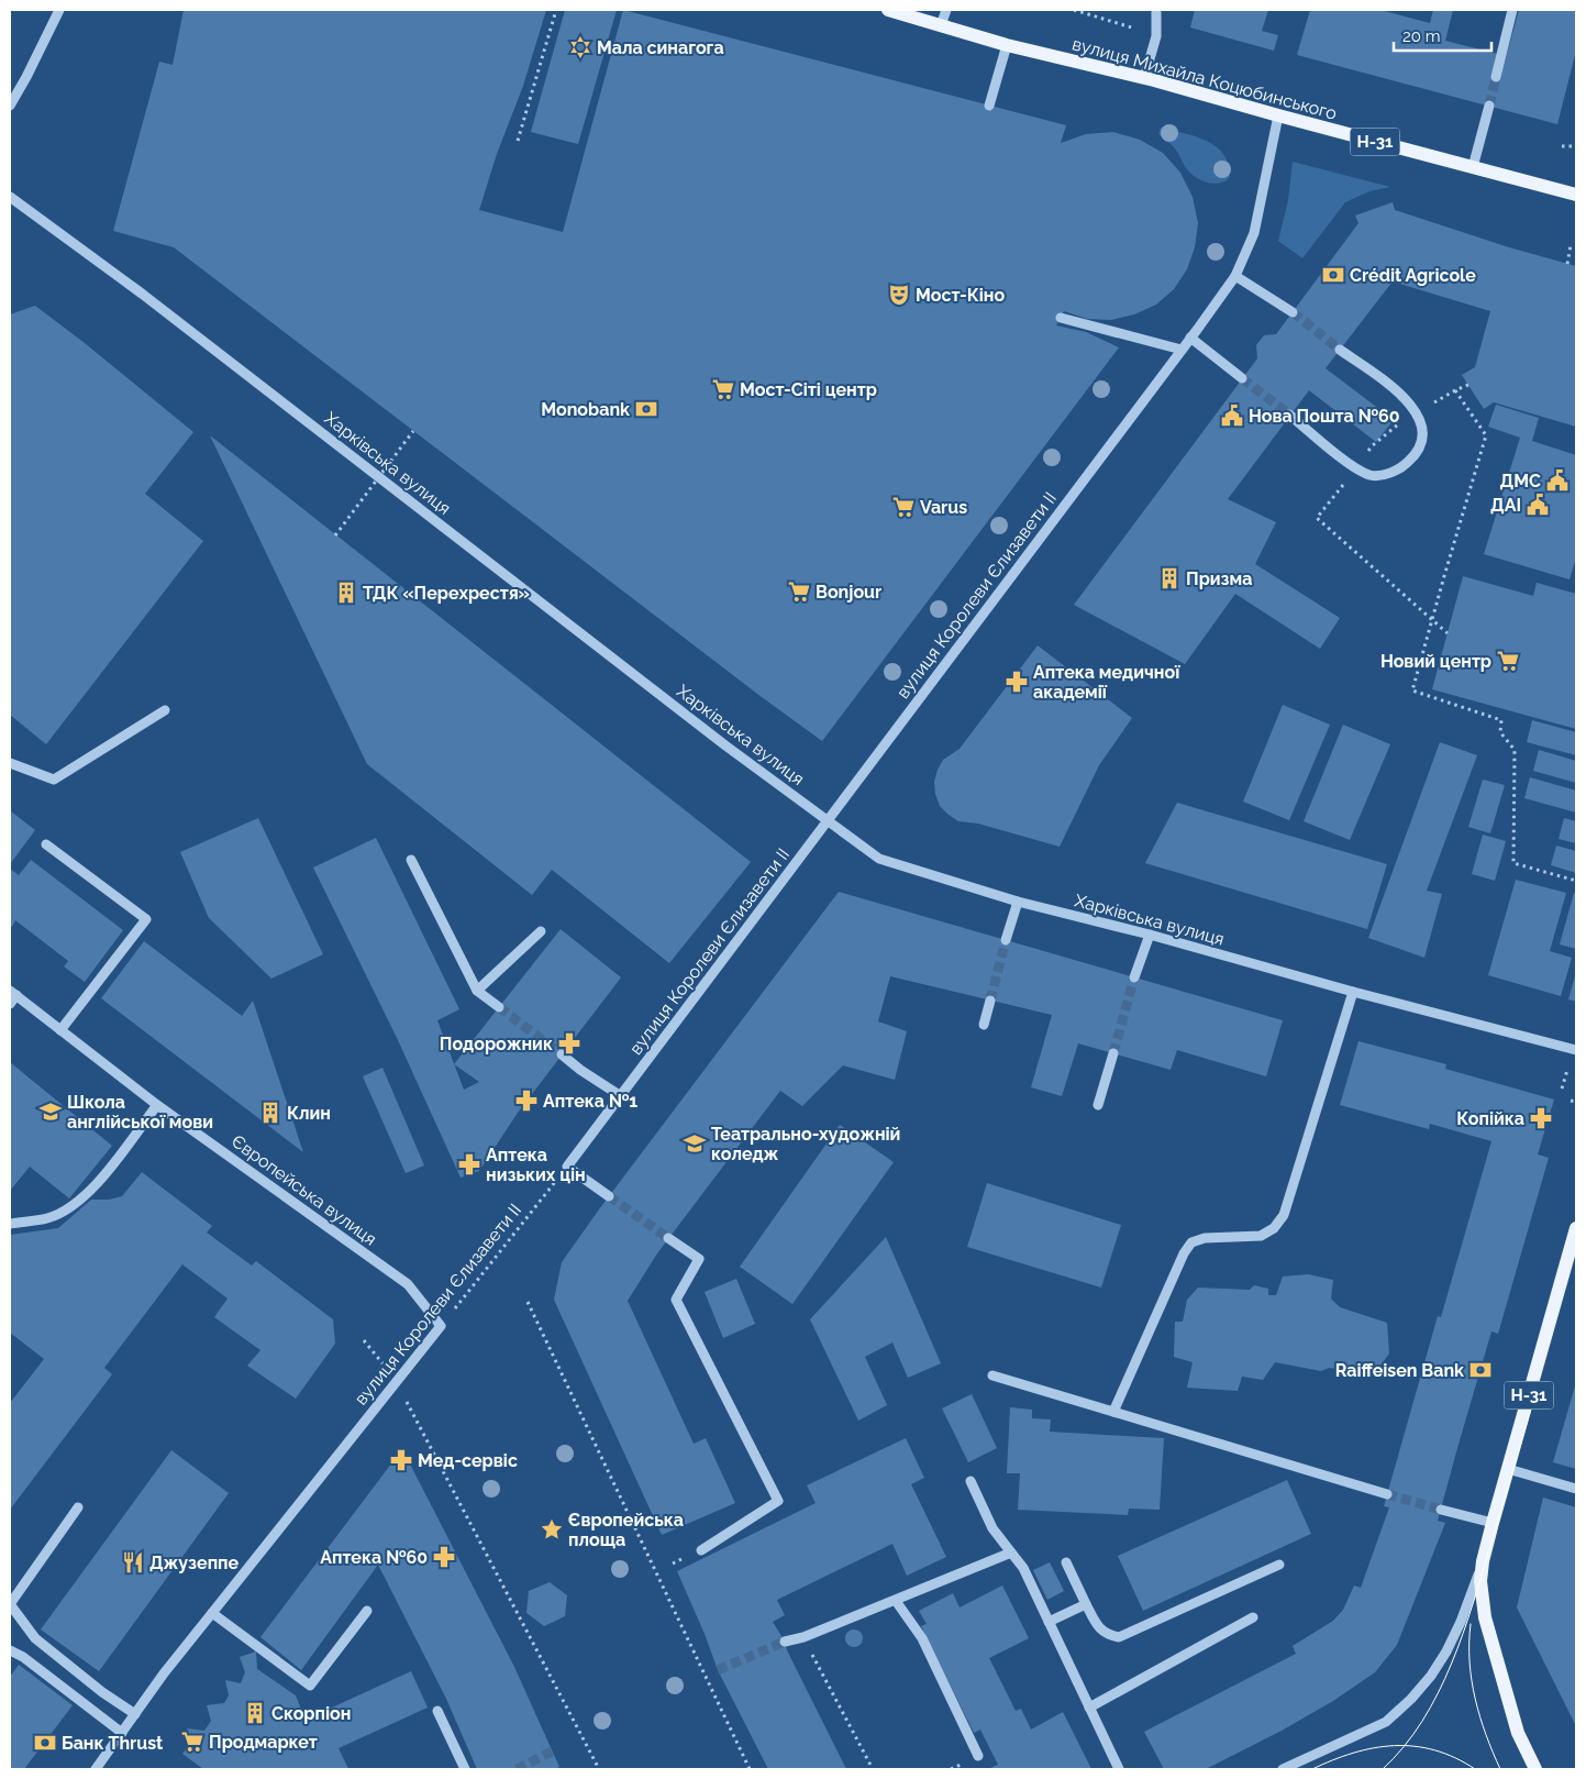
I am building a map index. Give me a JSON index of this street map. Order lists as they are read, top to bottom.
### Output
{
  "streets": {
    "main road": ["вулиця Михайла Коцюбинського", "Н-31"],
    "street": ["Харківська вулиця", "вулиця Королеви Єлизавети ІІ", "Європейська вулиця"]
  },
  "crossings": [
    ["вулиця Михайла Коцюбинського", "вулиця Королеви Єлизавети ІІ"],
    ["Харківська вулиця", "вулиця Королеви Єлизавети ІІ"],
    ["вулиця Королеви Єлизавети ІІ", "Європейська вулиця"]
  ],
  "places": {
    "synagogue": ["Мала синагога"],
    "bank": [
      "Crédit Agricole",
      "Monobank",
      "Raiffeisen Bank",
      "Банк Thrust"
    ],
    "theatre": ["Мост-Кіно"],
    "supermarket": [
      "Мост-Сіті центр",
      "Varus",
      "Bonjour",
      "Новий центр",
      "Продмаркет"
    ],
    "public building": ["Нова Пошта №60", "ДМС", "ДАІ"],
    "building": [
      "Призма",
      "ТДК «Перехрестя»",
      "Клин",
      "Скорпіон"
    ],
    "pharmacy": [
      "Аптека медичної академії",
      "Подорожник",
      "Аптека №1",
      "Копійка",
      "Аптека низьких цін",
      "Мед-сервіс",
      "Аптека №60"
    ],
    "school or university": ["Школа англійської мови", "Театрально-художній коледж"],
    "place": ["Європейська площа"],
    "restaurant": ["Джузеппе"]
  },
  "scale_bar": "20 m"
}
